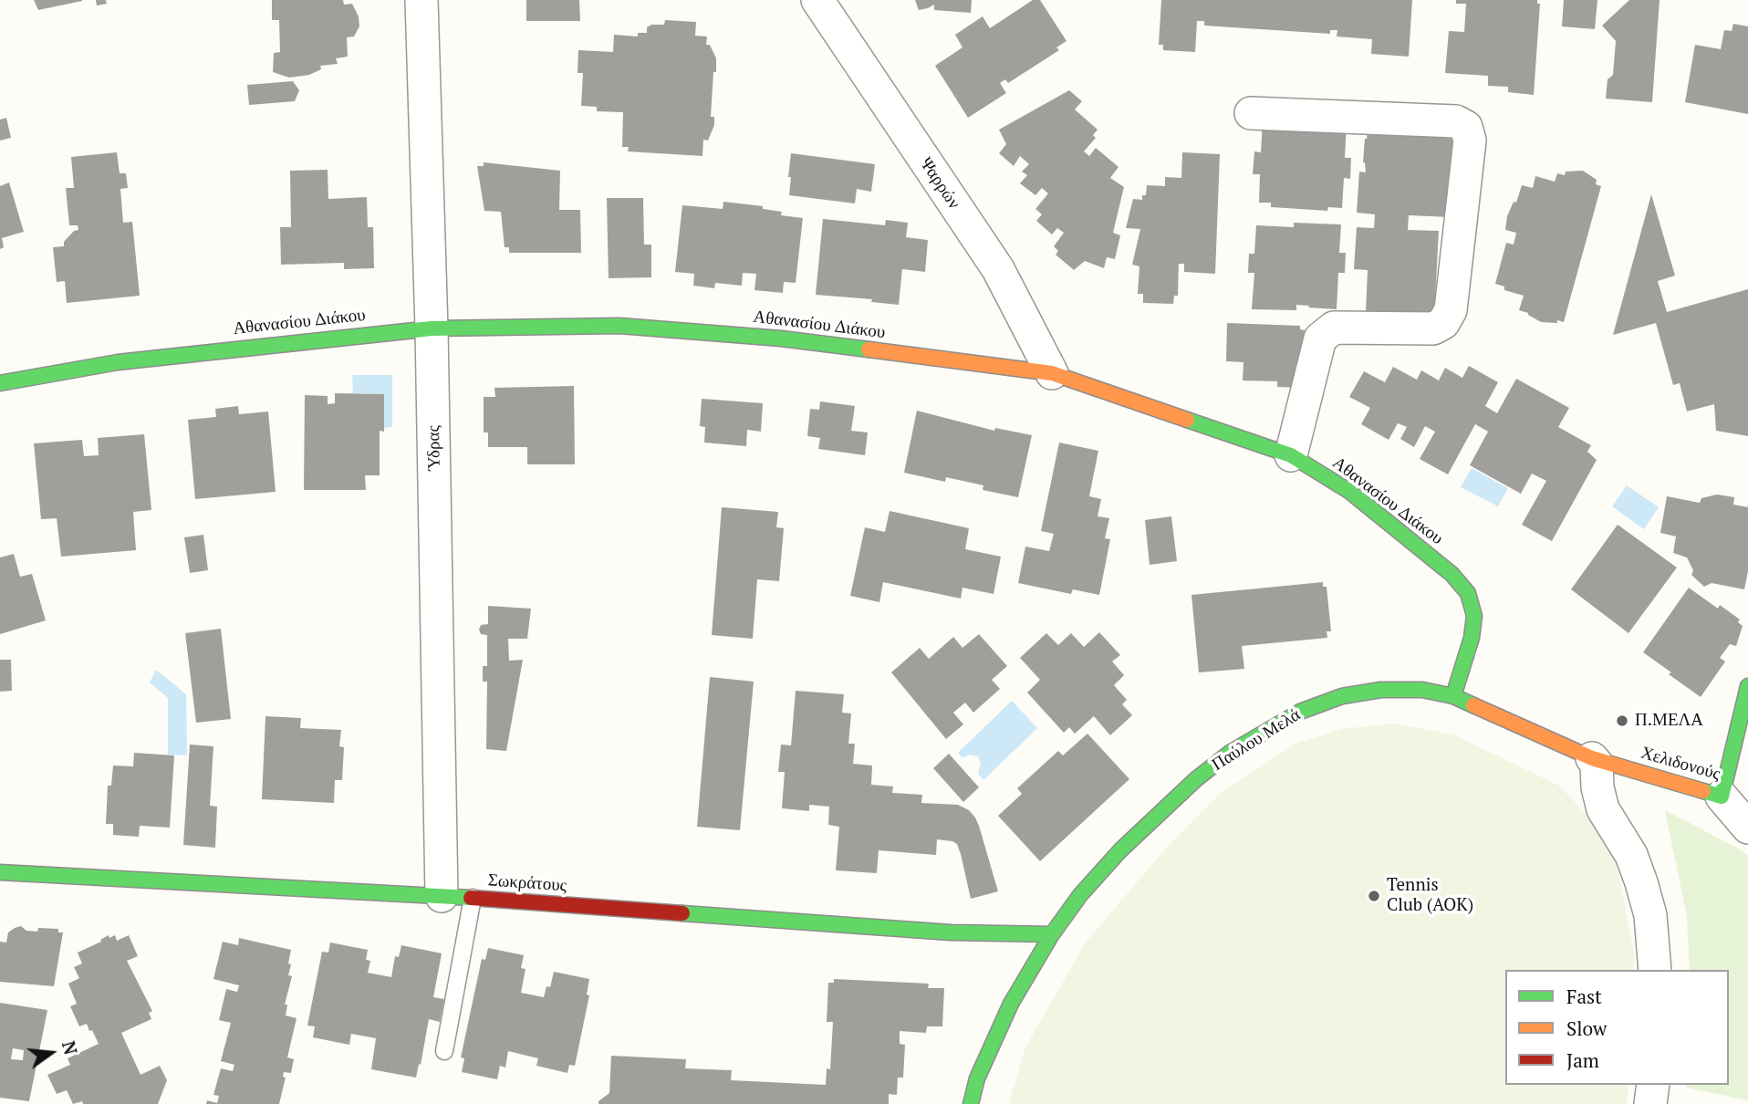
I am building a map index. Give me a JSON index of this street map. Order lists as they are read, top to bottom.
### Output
{
  "streets": {
    "street": [
      "Ψαρρών",
      "Αθανασίου Διάκου",
      "Ύδρας",
      "Παύλου Μελά",
      "Χελιδονούς",
      "Σωκράτους"
    ]
  },
  "crossings": [
    ["Ψαρρών", "Αθανασίου Διάκου"],
    ["Αθανασίου Διάκου", "Ύδρας"],
    ["Αθανασίου Διάκου", "Παύλου Μελά"],
    ["Ύδρας", "Σωκράτους"],
    ["Παύλου Μελά", "Χελιδονούς"],
    ["Παύλου Μελά", "Σωκράτους"]
  ],
  "places": ["Π.ΜΕΛΑ", "Tennis Club (AOK)"],
  "legend": ["Fast", "Slow", "Jam"],
  "north": "right"
}
